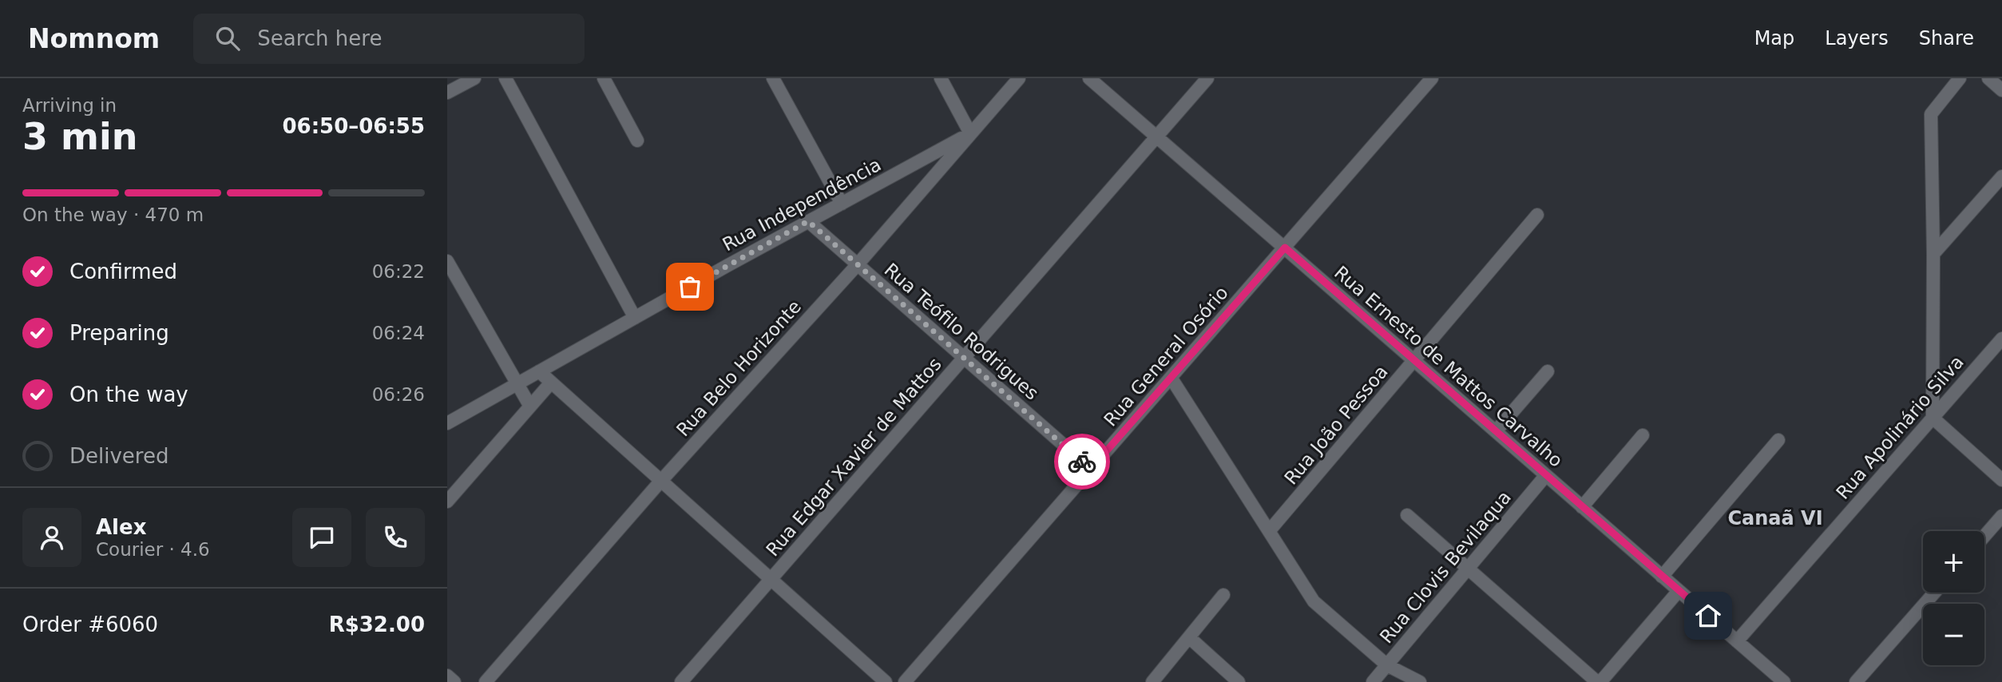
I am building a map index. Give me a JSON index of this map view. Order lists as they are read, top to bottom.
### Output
{
  "streets": {
    "street": [
      "Rua Independência",
      "Rua Teófilo Rodrigues",
      "Rua General Osório",
      "Rua Ernesto de Mattos Carvalho",
      "Rua Belo Horizonte",
      "Rua João Pessoa",
      "Rua Apolinário Silva",
      "Rua Edgar Xavier de Mattos",
      "Rua Clovis Bevilaqua"
    ]
  },
  "crossings": [
    ["Rua Independência", "Rua Teófilo Rodrigues"],
    ["Rua Independência", "Rua Belo Horizonte"],
    ["Rua Teófilo Rodrigues", "Rua General Osório"],
    ["Rua Teófilo Rodrigues", "Rua Belo Horizonte"],
    ["Rua Teófilo Rodrigues", "Rua Edgar Xavier de Mattos"],
    ["Rua General Osório", "Rua Ernesto de Mattos Carvalho"],
    ["Rua Ernesto de Mattos Carvalho", "Rua João Pessoa"],
    ["Rua Ernesto de Mattos Carvalho", "Rua Apolinário Silva"],
    ["Rua Ernesto de Mattos Carvalho", "Rua Edgar Xavier de Mattos"],
    ["Rua Ernesto de Mattos Carvalho", "Rua Clovis Bevilaqua"]
  ],
  "districts": ["Canaã VI"],
  "page": {
    "header": "Nomnom",
    "search": "Search here",
    "nav": ["Map", "Layers", "Share"],
    "heading": ["3 min", "Arriving in", "06:50–06:55"],
    "panel": [
      "Alex",
      "Courier · 4.6",
      "Order #6060",
      "R$32.00"
    ],
    "bar": "On the way · 470 m",
    "list": [
      ["Confirmed", "06:22"],
      ["Preparing", "06:24"],
      ["On the way", "06:26"],
      "Delivered"
    ],
    "map_buttons": ["+", "−"]
  }
}
